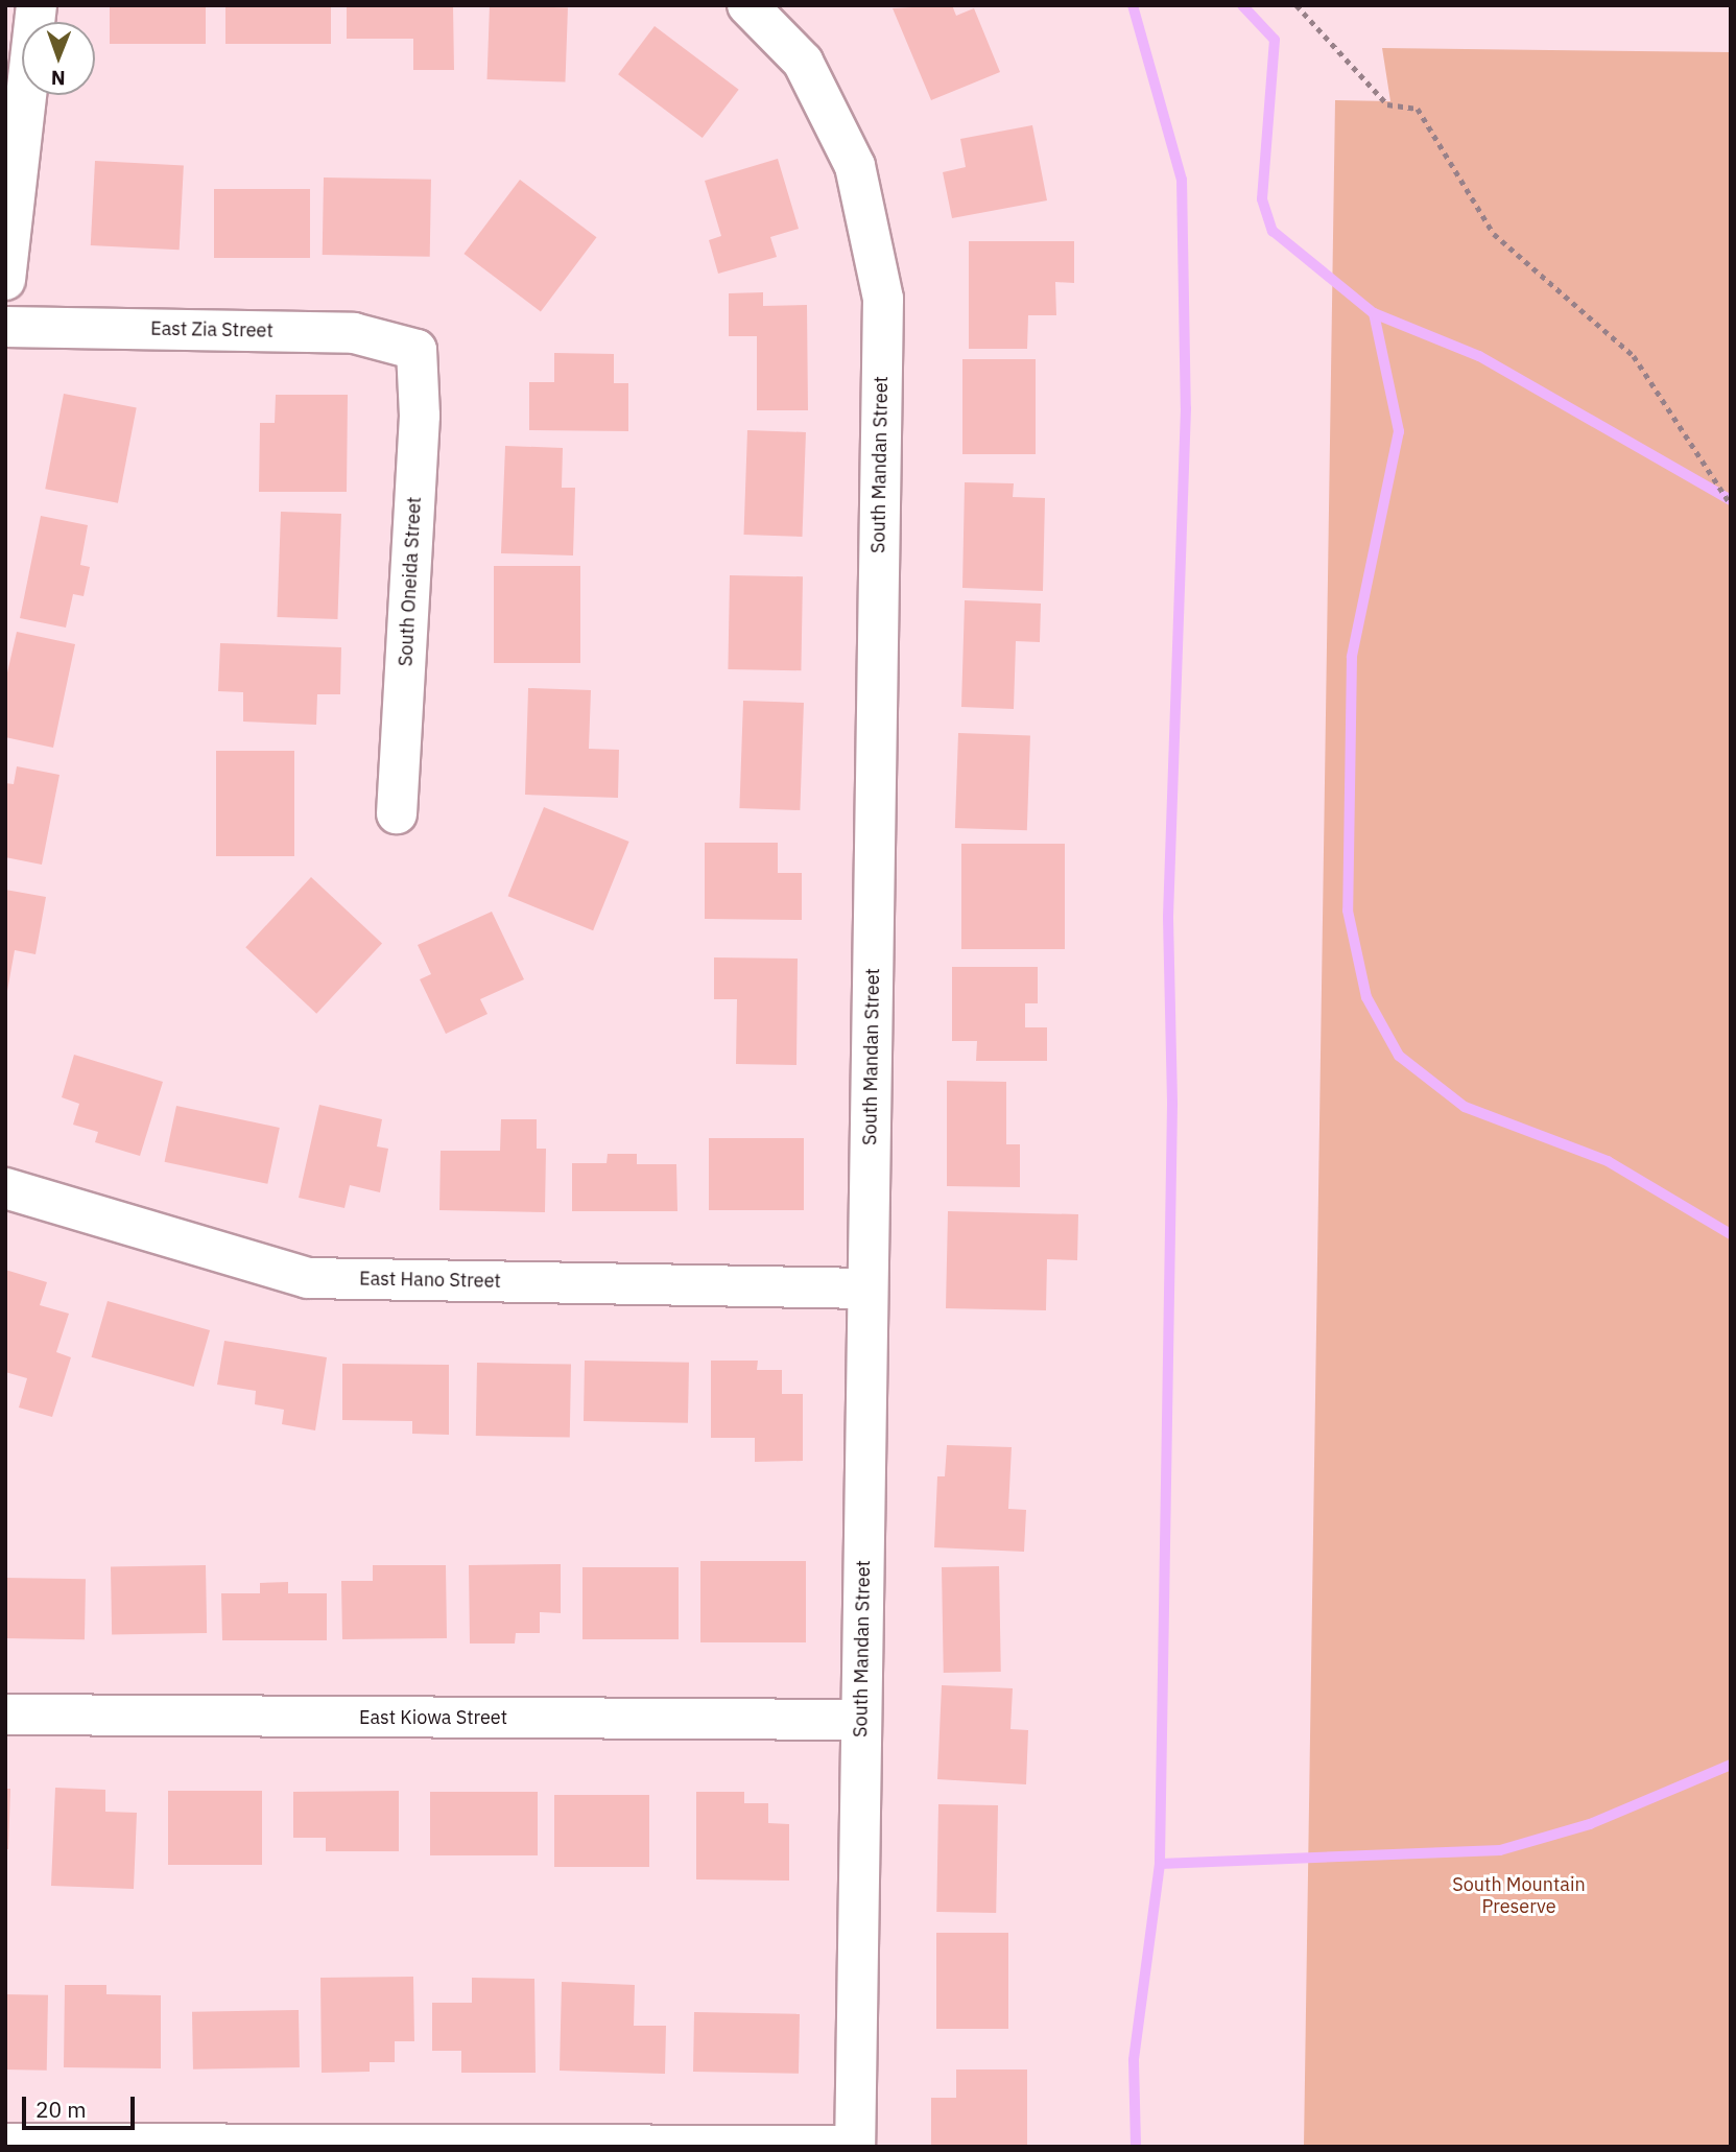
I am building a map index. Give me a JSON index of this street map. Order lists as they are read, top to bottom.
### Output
{
  "streets": {
    "street": [
      "East Zia Street",
      "South Mandan Street",
      "South Oneida Street",
      "East Hano Street",
      "East Kiowa Street"
    ]
  },
  "crossings": [
    ["East Zia Street", "South Oneida Street"],
    ["South Mandan Street", "East Hano Street"],
    ["South Mandan Street", "East Kiowa Street"]
  ],
  "parks": ["South Mountain Preserve"],
  "scale_bar": "20 m",
  "north": "bottom"
}
